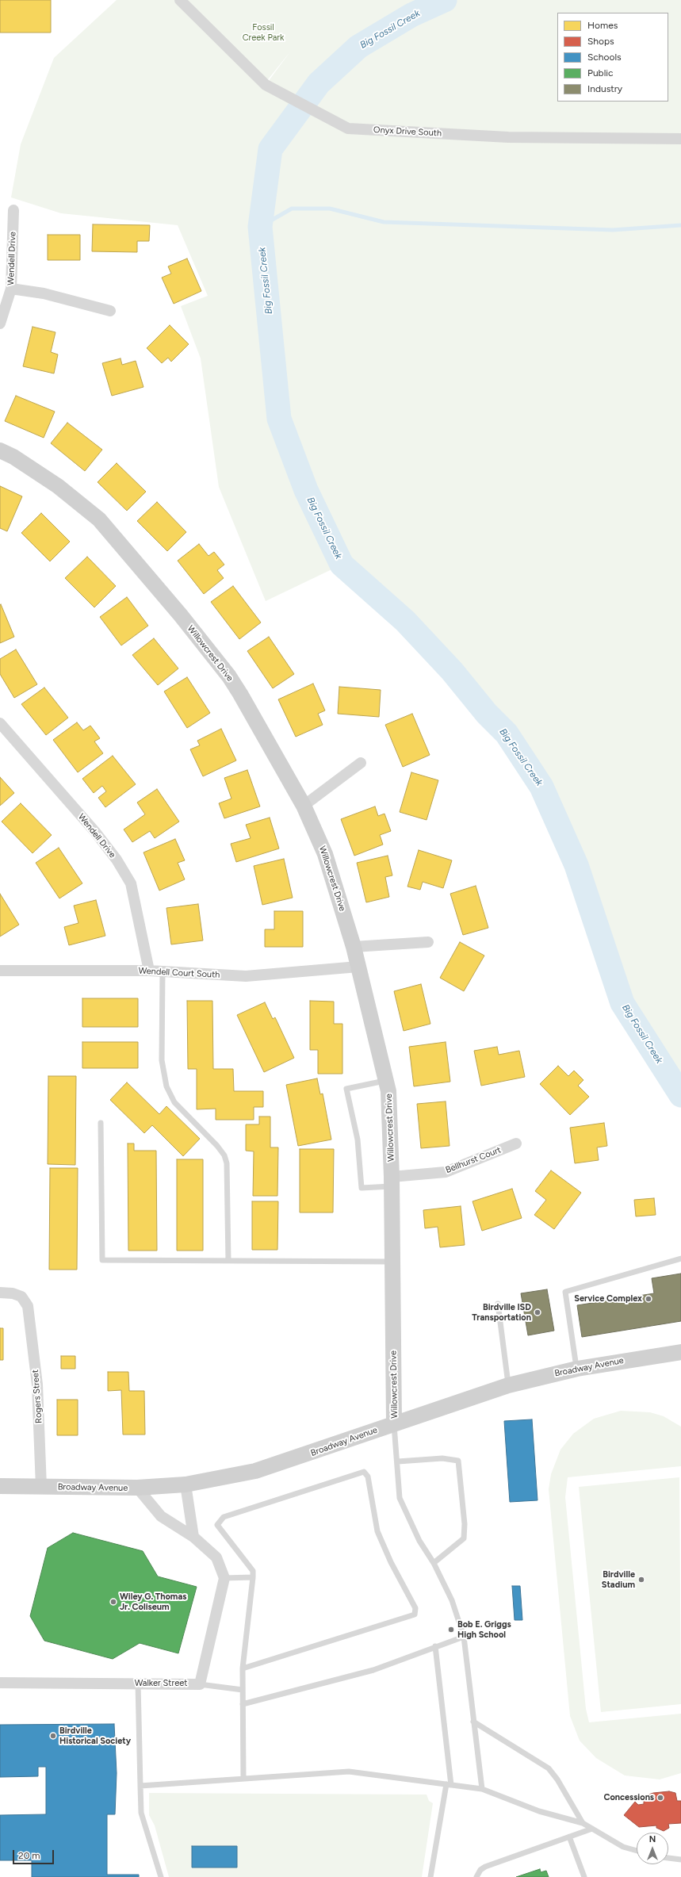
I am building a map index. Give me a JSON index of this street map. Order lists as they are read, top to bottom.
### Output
{
  "streets": {
    "street": [
      "Onyx Drive South",
      "Wendell Drive",
      "Willowcrest Drive",
      "Wendell Court South",
      "Bellhurst Court",
      "Broadway Avenue",
      "Rogers Street",
      "Walker Street"
    ]
  },
  "crossings": [
    ["Wendell Drive", "Wendell Court South"],
    ["Willowcrest Drive", "Wendell Court South"],
    ["Willowcrest Drive", "Bellhurst Court"],
    ["Willowcrest Drive", "Broadway Avenue"],
    ["Broadway Avenue", "Rogers Street"]
  ],
  "water": ["Big Fossil Creek"],
  "parks": ["Fossil Creek Park"],
  "places": [
    "Service Complex",
    "Birdville ISD Transportation",
    "Birdville Stadium",
    "Wiley G. Thomas Jr. Coliseum",
    "Bob E. Griggs High School",
    "Birdville Historical Society",
    "Concessions"
  ],
  "legend": [
    "Homes",
    "Shops",
    "Schools",
    "Public",
    "Industry"
  ],
  "scale_bar": "20 m",
  "north": "top"
}
